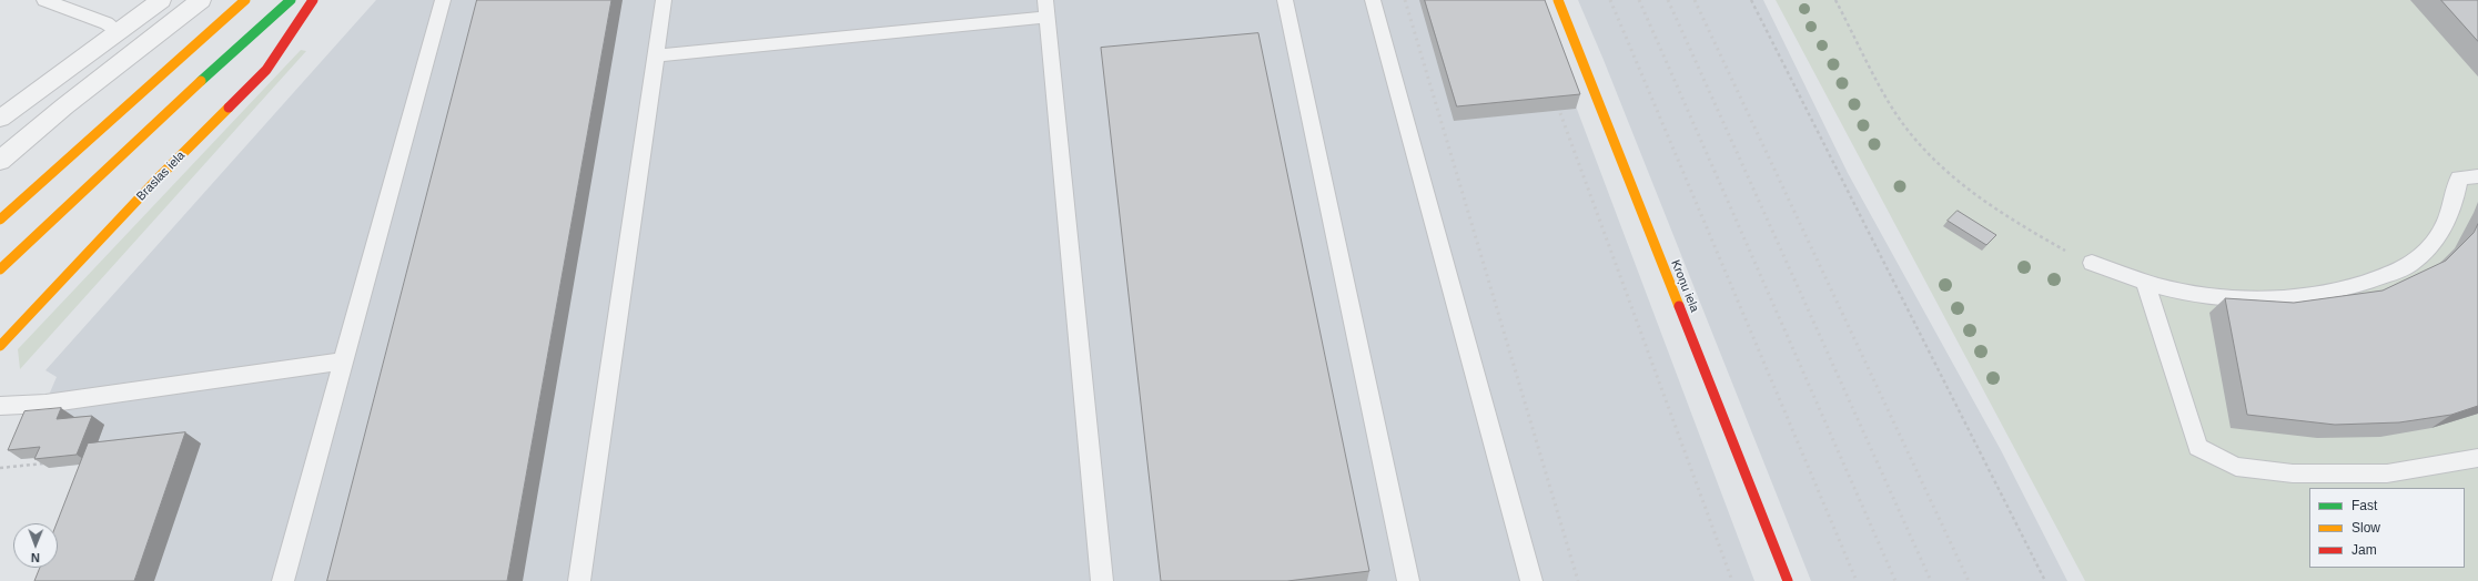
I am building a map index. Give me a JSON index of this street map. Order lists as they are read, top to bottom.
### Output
{
  "streets": {
    "street": ["Braslas iela", "Kroņu iela"]
  },
  "legend": ["Fast", "Slow", "Jam"],
  "north": "bottom"
}
